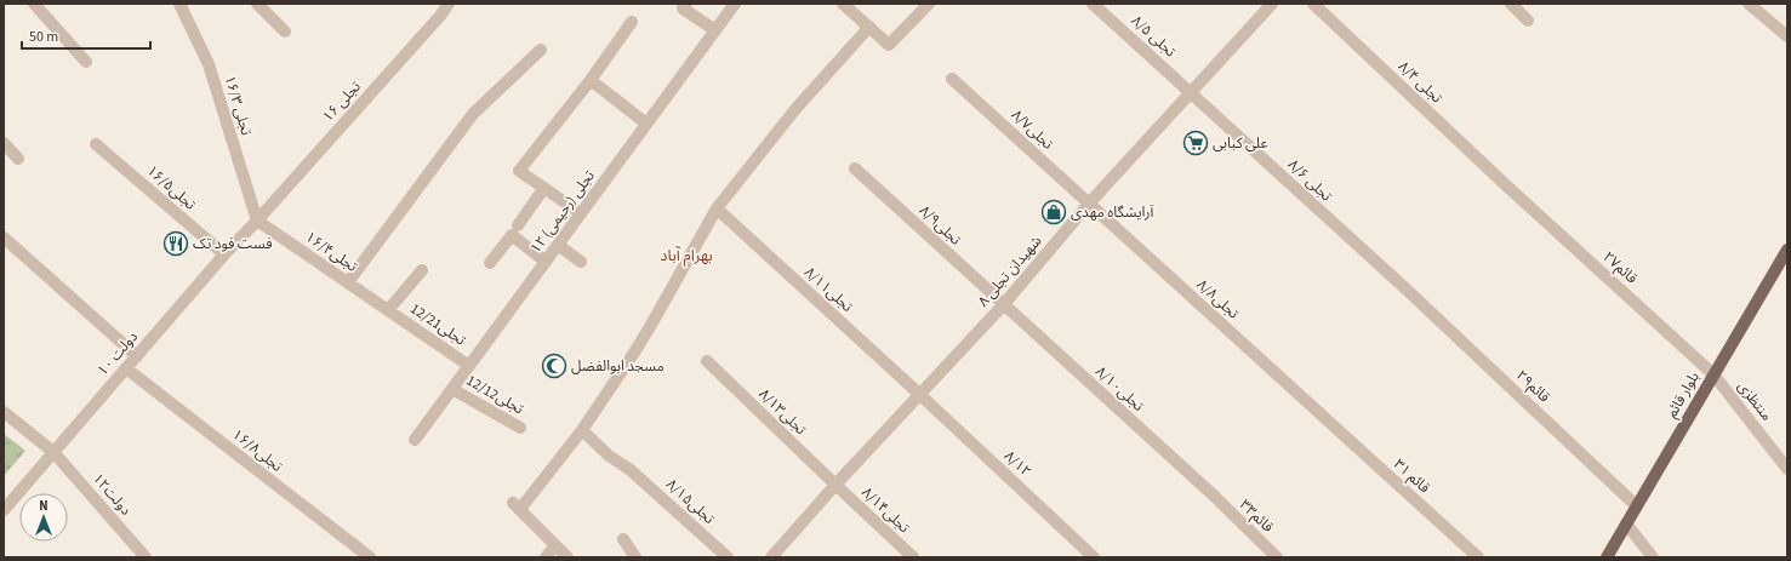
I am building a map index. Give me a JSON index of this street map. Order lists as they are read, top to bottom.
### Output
{
  "streets": {
    "main road": ["بلوار قائم"],
    "street": [
      "تجلی ۸/۵",
      "۸/۴ تجلی",
      "۱۶ تجلی",
      "۱۶/۳ تجلی",
      "تجلی۸/۷",
      "تجلی ۸/۶",
      "تجلی۱۶/۵",
      "۱۲ تجلی (رحیمی)",
      "تجلی۸/۹",
      "تجلی۱۶/۴",
      "قائم۲۷",
      "شهیدان تجلی ۸",
      "تجلی۸/۱۱",
      "تجلی۸/۸",
      "تجلی12/21",
      "۱۰ دولت",
      "قائم۲۹",
      "تجلی۸/۱۰",
      "تجلی12/12",
      "منتظزی",
      "تجلی۸/۱۳",
      "تجلی۱۶/۸",
      "۸/۱۲",
      "قائم ۳۱",
      "۱۲دولت",
      "تجلی۸/۱۵",
      "تجلی۸‌/۱۴",
      "قائم۳۳"
    ]
  },
  "crossings": [
    ["تجلی ۸/۵", "تجلی ۸/۶"],
    ["تجلی ۸/۵", "شهیدان تجلی ۸"],
    ["۸/۴ تجلی", "قائم۲۷"],
    ["۱۶ تجلی", "۱۶/۳ تجلی"],
    ["۱۶ تجلی", "تجلی۱۶/۴"],
    ["۱۶ تجلی", "۱۰ دولت"],
    ["۱۶/۳ تجلی", "تجلی۱۶/۴"],
    ["۱۶/۳ تجلی", "۱۰ دولت"],
    ["تجلی۸/۷", "شهیدان تجلی ۸"],
    ["تجلی۸/۷", "تجلی۸/۸"],
    ["تجلی ۸/۶", "شهیدان تجلی ۸"],
    ["تجلی ۸/۶", "قائم۲۹"],
    ["تجلی۱۶/۵", "۱۰ دولت"],
    ["۱۲ تجلی (رحیمی)", "تجلی12/21"],
    ["۱۲ تجلی (رحیمی)", "تجلی12/12"],
    ["تجلی۸/۹", "شهیدان تجلی ۸"],
    ["تجلی۸/۹", "تجلی۸/۱۰"],
    ["تجلی۱۶/۴", "تجلی12/21"],
    ["تجلی۱۶/۴", "۱۰ دولت"],
    ["قائم۲۷", "بلوار قائم"],
    ["قائم۲۷", "منتظزی"],
    ["شهیدان تجلی ۸", "تجلی۸/۱۱"],
    ["شهیدان تجلی ۸", "تجلی۸/۸"],
    ["شهیدان تجلی ۸", "تجلی۸/۱۰"],
    ["شهیدان تجلی ۸", "تجلی۸/۱۳"],
    ["شهیدان تجلی ۸", "۸/۱۲"],
    ["شهیدان تجلی ۸", "تجلی۸‌/۱۴"],
    ["تجلی۸/۱۱", "۸/۱۲"],
    ["تجلی۸/۸", "قائم ۳۱"],
    ["۱۰ دولت", "تجلی۱۶/۸"],
    ["۱۰ دولت", "۱۲دولت"],
    ["قائم۲۹", "بلوار قائم"],
    ["تجلی۸/۱۰", "قائم۳۳"],
    ["بلوار قائم", "منتظزی"],
    ["تجلی۸/۱۳", "تجلی۸‌/۱۴"]
  ],
  "districts": ["بهرام آباد"],
  "places": {
    "supermarket": ["علی کبابی"],
    "shop": ["آرایشگاه مهدی"],
    "restaurant": ["فست فود تک"],
    "mosque": ["مسجد ابوالفضل"]
  },
  "scale_bar": "50 m",
  "north": "top"
}
